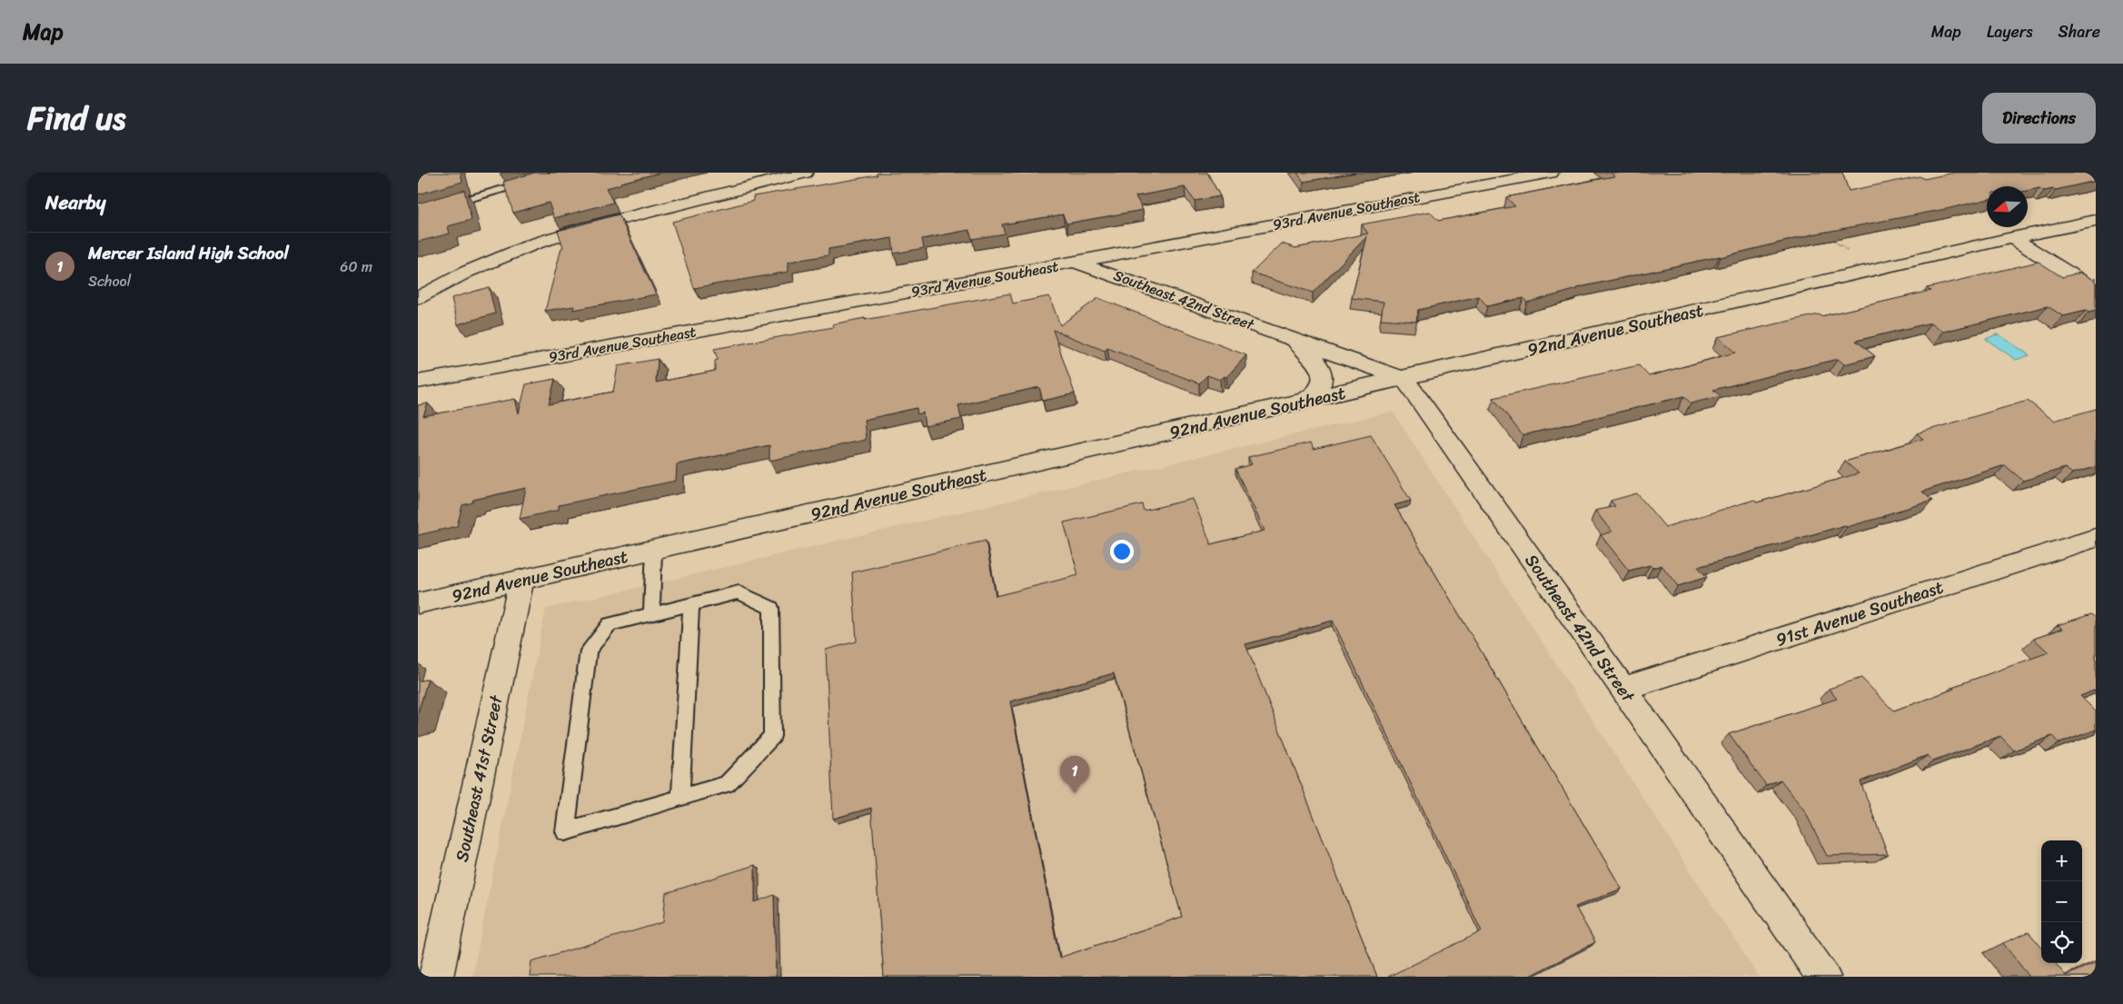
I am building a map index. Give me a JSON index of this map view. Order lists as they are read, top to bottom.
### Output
{
  "streets": {
    "street": [
      "93rd Avenue Southeast",
      "Southeast 42nd Street",
      "92nd Avenue Southeast",
      "91st Avenue Southeast",
      "Southeast 41st Street"
    ]
  },
  "crossings": [
    ["93rd Avenue Southeast", "Southeast 42nd Street"],
    ["Southeast 42nd Street", "92nd Avenue Southeast"],
    ["Southeast 42nd Street", "91st Avenue Southeast"],
    ["92nd Avenue Southeast", "Southeast 41st Street"]
  ],
  "north": "left",
  "page": {
    "header": "Map",
    "nav": ["Map", "Layers", "Share"],
    "title": "Find us",
    "buttons": "Directions",
    "heading": "Nearby",
    "list": [
      {
        "mark": "1",
        "name": "Mercer Island High School",
        "note": "School",
        "value": "60 m"
      }
    ],
    "pins": "1",
    "map_buttons": ["+", "−"]
  }
}
